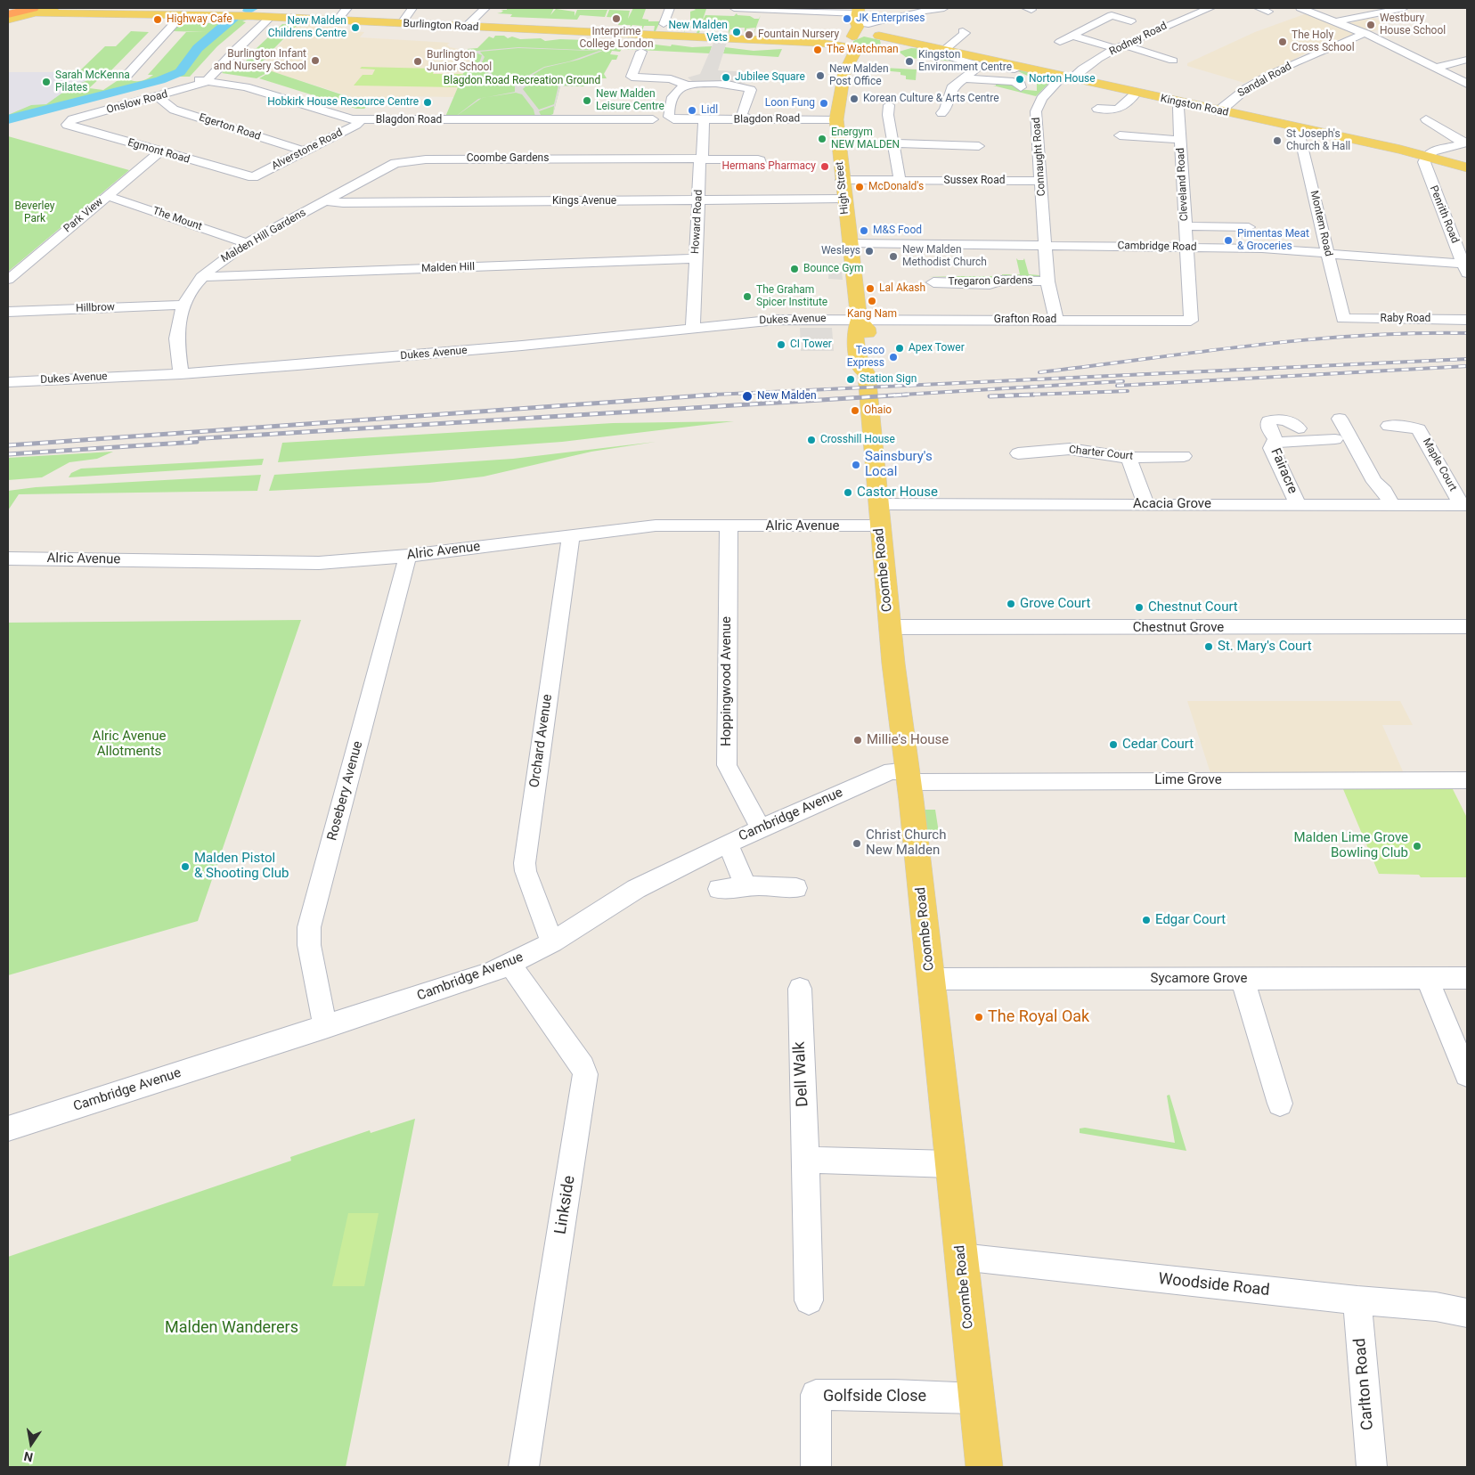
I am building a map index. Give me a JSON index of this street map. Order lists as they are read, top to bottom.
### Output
{
  "streets": {
    "main road": [
      "Burlington Road",
      "Kingston Road",
      "High Street",
      "Coombe Road"
    ],
    "street": [
      "Rodney Road",
      "Sandal Road",
      "Onslow Road",
      "Blagdon Road",
      "Egerton Road",
      "Alverstone Road",
      "Egmont Road",
      "Connaught Road",
      "Coombe Gardens",
      "Sussex Road",
      "Cleveland Road",
      "Kings Avenue",
      "Penrith Road",
      "Park View",
      "The Mount",
      "Howard Road",
      "Montem Road",
      "Malden Hill Gardens",
      "Cambridge Road",
      "Malden Hill",
      "Tregaron Gardens",
      "Hillbrow",
      "Raby Road",
      "Dukes Avenue",
      "Grafton Road",
      "Charter Court",
      "Maple Court",
      "Fairacre",
      "Acacia Grove",
      "Alric Avenue",
      "Chestnut Grove",
      "Hoppingwood Avenue",
      "Orchard Avenue",
      "Lime Grove",
      "Rosebery Avenue",
      "Cambridge Avenue",
      "Sycamore Grove",
      "Dell Walk",
      "Linkside",
      "Woodside Road",
      "Carlton Road",
      "Golfside Close"
    ]
  },
  "crossings": [
    ["Burlington Road", "Kingston Road"],
    ["Burlington Road", "High Street"],
    ["Rodney Road", "Kingston Road"],
    ["Rodney Road", "Connaught Road"],
    ["Sandal Road", "Kingston Road"],
    ["Onslow Road", "Blagdon Road"],
    ["Onslow Road", "Egerton Road"],
    ["Onslow Road", "Egmont Road"],
    ["Kingston Road", "Connaught Road"],
    ["Kingston Road", "Cleveland Road"],
    ["Kingston Road", "High Street"],
    ["Kingston Road", "Penrith Road"],
    ["Kingston Road", "Montem Road"],
    ["Blagdon Road", "Alverstone Road"],
    ["Blagdon Road", "High Street"],
    ["Blagdon Road", "Howard Road"],
    ["Egerton Road", "Alverstone Road"],
    ["Alverstone Road", "Egmont Road"],
    ["Egmont Road", "Park View"],
    ["Connaught Road", "Sussex Road"],
    ["Connaught Road", "Cambridge Road"],
    ["Connaught Road", "Tregaron Gardens"],
    ["Connaught Road", "Grafton Road"],
    ["Coombe Gardens", "Kings Avenue"],
    ["Coombe Gardens", "Howard Road"],
    ["Coombe Gardens", "Malden Hill Gardens"],
    ["Sussex Road", "High Street"],
    ["Cleveland Road", "Cambridge Road"],
    ["Cleveland Road", "Grafton Road"],
    ["High Street", "Kings Avenue"],
    ["High Street", "Cambridge Road"],
    ["High Street", "Dukes Avenue"],
    ["High Street", "Grafton Road"],
    ["High Street", "Coombe Road"],
    ["Kings Avenue", "Howard Road"],
    ["Kings Avenue", "Malden Hill Gardens"],
    ["Penrith Road", "Cambridge Road"],
    ["Park View", "The Mount"],
    ["The Mount", "Malden Hill Gardens"],
    ["Howard Road", "Malden Hill"],
    ["Howard Road", "Dukes Avenue"],
    ["Montem Road", "Cambridge Road"],
    ["Montem Road", "Raby Road"],
    ["Malden Hill Gardens", "Malden Hill"],
    ["Malden Hill Gardens", "Hillbrow"],
    ["Malden Hill Gardens", "Dukes Avenue"],
    ["Dukes Avenue", "Grafton Road"],
    ["Maple Court", "Acacia Grove"],
    ["Fairacre", "Acacia Grove"],
    ["Acacia Grove", "Alric Avenue"],
    ["Acacia Grove", "Coombe Road"],
    ["Alric Avenue", "Coombe Road"],
    ["Alric Avenue", "Hoppingwood Avenue"],
    ["Alric Avenue", "Orchard Avenue"],
    ["Alric Avenue", "Rosebery Avenue"],
    ["Coombe Road", "Chestnut Grove"],
    ["Coombe Road", "Lime Grove"],
    ["Coombe Road", "Cambridge Avenue"],
    ["Coombe Road", "Sycamore Grove"],
    ["Coombe Road", "Woodside Road"],
    ["Coombe Road", "Golfside Close"],
    ["Hoppingwood Avenue", "Cambridge Avenue"],
    ["Orchard Avenue", "Cambridge Avenue"],
    ["Lime Grove", "Cambridge Avenue"],
    ["Rosebery Avenue", "Cambridge Avenue"],
    ["Cambridge Avenue", "Linkside"],
    ["Woodside Road", "Carlton Road"]
  ],
  "parks": [
    "Blagdon Road Recreation Ground",
    "Beverley Park",
    "Alric Avenue Allotments",
    "Malden Wanderers"
  ],
  "places": [
    "Interprime College London",
    "JK Enterprises",
    "Highway Cafe",
    "Westbury House School",
    "New Malden Childrens Centre",
    "New Malden Vets",
    "Fountain Nursery",
    "The Holy Cross School",
    "The Watchman",
    "Burlington Infant and Nursery School",
    "Burlington Junior School",
    "Kingston Environment Centre",
    "New Malden Post Office",
    "Jubilee Square",
    "Norton House",
    "Sarah McKenna Pilates",
    "Korean Culture & Arts Centre",
    "New Malden Leisure Centre",
    "Hobkirk House Resource Centre",
    "Loon Fung",
    "Lidl",
    "Energym NEW MALDEN",
    "St Joseph's Church & Hall",
    "Hermans Pharmacy",
    "McDonald's",
    "M&S Food",
    "Pimentas Meat & Groceries",
    "Wesleys",
    "New Malden Methodist Church",
    "Bounce Gym",
    "Lal Akash",
    "The Graham Spicer Institute",
    "Kang Nam",
    "CI Tower",
    "Apex Tower",
    "Tesco Express",
    "Station Sign",
    "New Malden",
    "Ohaio",
    "Crosshill House",
    "Sainsbury's Local",
    "Castor House",
    "Grove Court",
    "Chestnut Court",
    "St. Mary's Court",
    "Millie's House",
    "Cedar Court",
    "Christ Church New Malden",
    "Malden Lime Grove Bowling Club",
    "Malden Pistol & Shooting Club",
    "Edgar Court",
    "The Royal Oak"
  ],
  "north": "bottom"
}
